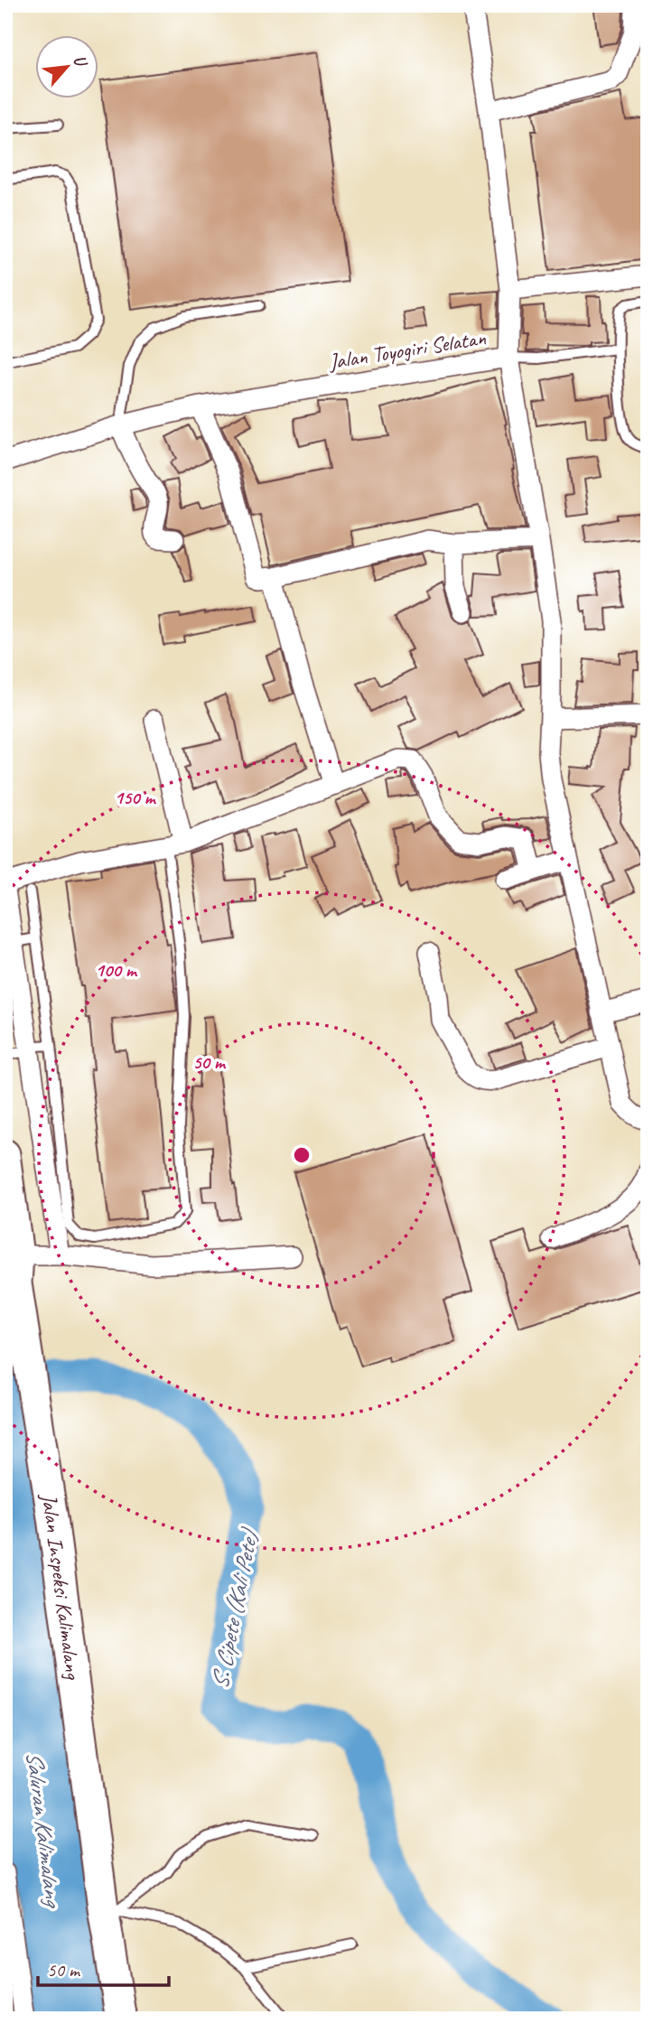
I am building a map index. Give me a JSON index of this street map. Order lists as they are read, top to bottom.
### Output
{
  "streets": {
    "main road": ["Jalan Inspeksi Kalimalang"],
    "street": ["Jalan Toyogiri Selatan"]
  },
  "water": ["S. Cipete (Kali Pete)", "Saluran Kalimalang"],
  "scale_bar": "50 m",
  "north": "top right",
  "rings": ["150 m", "100 m", "50 m"]
}
